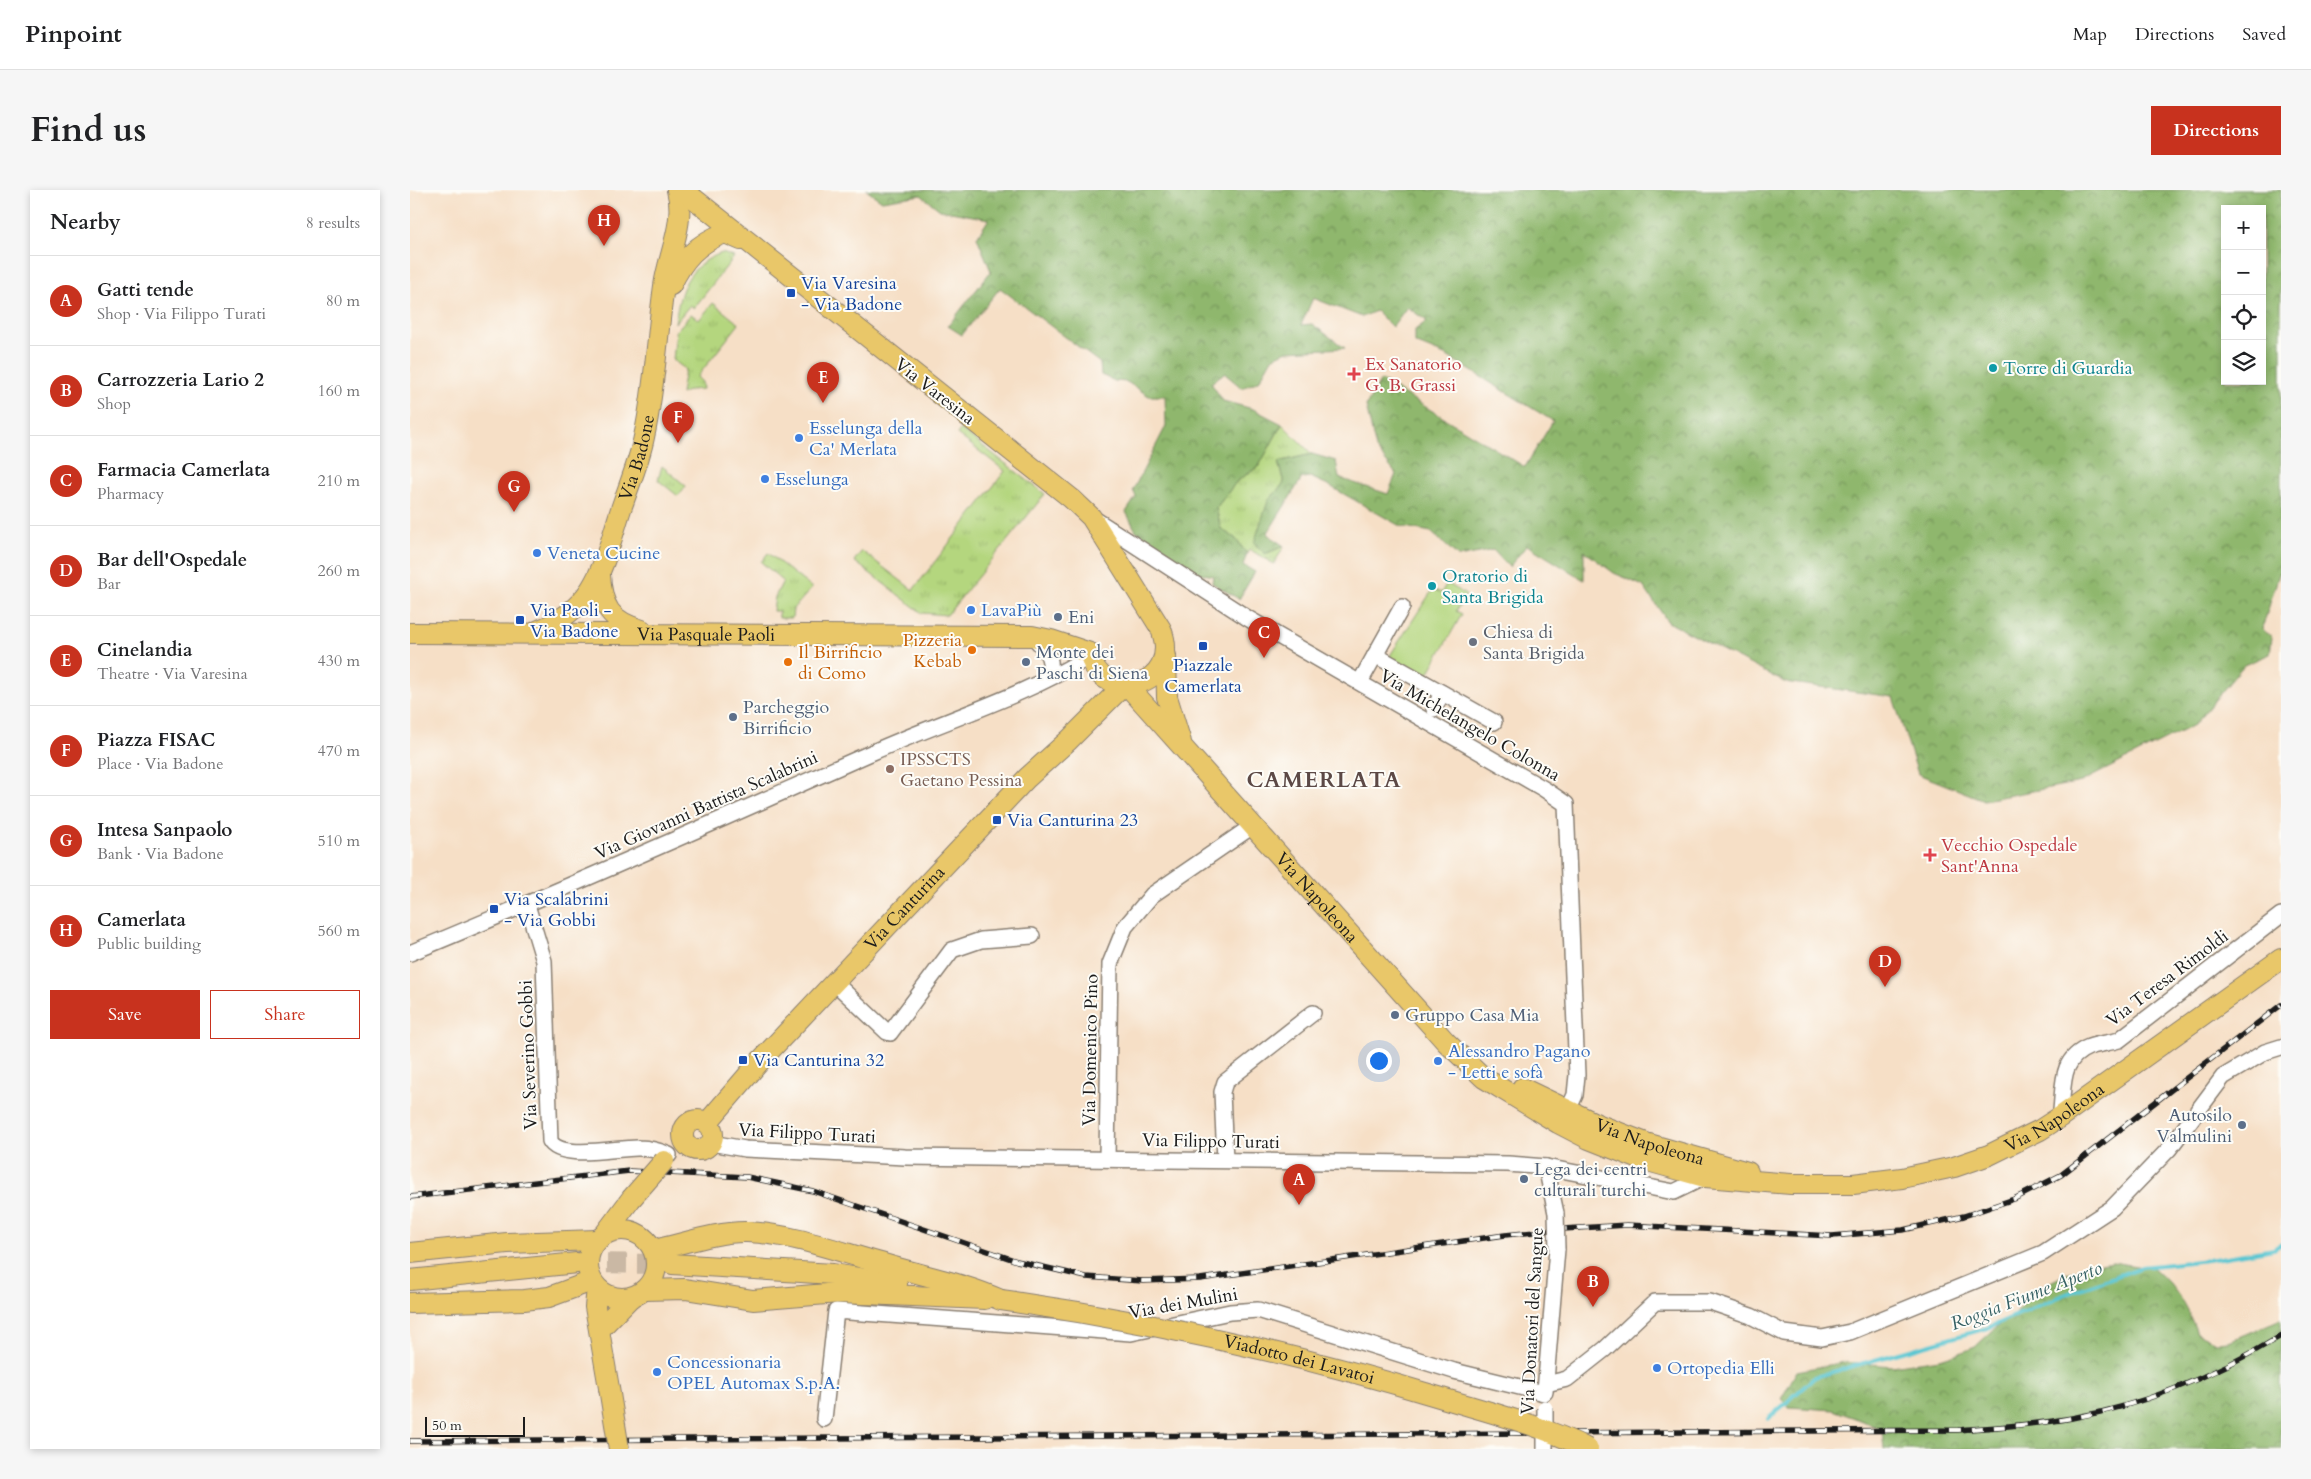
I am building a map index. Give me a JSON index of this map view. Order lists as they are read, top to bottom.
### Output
{
  "streets": {
    "main road": [
      "Via Varesina",
      "Via Badone",
      "Via Pasquale Paoli",
      "Via Napoleona",
      "Via Canturina",
      "Viadotto dei Lavatoi"
    ],
    "street": [
      "Via Michelangelo Colonna",
      "Via Giovanni Battista Scalabrini",
      "Via Teresa Rimoldi",
      "Via Domenico Pino",
      "Via Severino Gobbi",
      "Via Filippo Turati",
      "Via dei Mulini",
      "Via Donatori del Sangue"
    ]
  },
  "crossings": [
    ["Via Varesina", "Via Badone"],
    ["Via Varesina", "Via Michelangelo Colonna"],
    ["Via Varesina", "Via Napoleona"],
    ["Via Badone", "Via Pasquale Paoli"],
    ["Via Michelangelo Colonna", "Via Napoleona"],
    ["Via Giovanni Battista Scalabrini", "Via Severino Gobbi"],
    ["Via Napoleona", "Via Canturina"],
    ["Via Napoleona", "Via Teresa Rimoldi"],
    ["Via Napoleona", "Via Domenico Pino"],
    ["Via Napoleona", "Via Filippo Turati"],
    ["Via Canturina", "Via Filippo Turati"],
    ["Via Domenico Pino", "Via Filippo Turati"],
    ["Via Filippo Turati", "Via Donatori del Sangue"],
    ["Via dei Mulini", "Via Donatori del Sangue"]
  ],
  "districts": ["CAMERLATA"],
  "water": ["Roggia Fiume Aperto"],
  "places": {
    "transit": [
      "Via Varesina - Via Badone",
      "Via Paoli - Via Badone",
      "Piazzale Camerlata",
      "Via Canturina 23",
      "Via Scalabrini - Via Gobbi",
      "Via Canturina 32"
    ],
    "other": [
      "Torre di Guardia",
      "Esselunga della Ca' Merlata",
      "Esselunga",
      "Veneta Cucine",
      "Oratorio di Santa Brigida",
      "LavaPiù",
      "Eni",
      "Chiesa di Santa Brigida",
      "Pizzeria Kebab",
      "Il Birrificio di Como",
      "Monte dei Paschi di Siena",
      "Parcheggio Birrificio",
      "IPSSCTS Gaetano Pessina",
      "Gruppo Casa Mia",
      "Alessandro Pagano - Letti e sofà",
      "Autosilo Valmulini",
      "Lega dei centri culturali turchi",
      "Ortopedia Elli",
      "Concessionaria OPEL Automax S.p.A."
    ],
    "health": ["Ex Sanatorio G. B. Grassi", "Vecchio Ospedale Sant'Anna"]
  },
  "scale_bar": "50 m",
  "page": {
    "header": "Pinpoint",
    "nav": ["Map", "Directions", "Saved"],
    "title": "Find us",
    "buttons": [
      "Directions",
      ["Save", "Share"]
    ],
    "heading": ["Nearby", "8 results"],
    "map_buttons": ["+", "−"],
    "pins": [
      "H",
      "E",
      "F",
      "G",
      "C",
      "D",
      "A",
      "B"
    ],
    "list": [
      {
        "mark": "A",
        "name": "Gatti tende",
        "note": "Shop · Via Filippo Turati",
        "value": "80 m"
      },
      {
        "mark": "B",
        "name": "Carrozzeria Lario 2",
        "note": "Shop",
        "value": "160 m"
      },
      {
        "mark": "C",
        "name": "Farmacia Camerlata",
        "note": "Pharmacy",
        "value": "210 m"
      },
      {
        "mark": "D",
        "name": "Bar dell'Ospedale",
        "note": "Bar",
        "value": "260 m"
      },
      {
        "mark": "E",
        "name": "Cinelandia",
        "note": "Theatre · Via Varesina",
        "value": "430 m"
      },
      {
        "mark": "F",
        "name": "Piazza FISAC",
        "note": "Place · Via Badone",
        "value": "470 m"
      },
      {
        "mark": "G",
        "name": "Intesa Sanpaolo",
        "note": "Bank · Via Badone",
        "value": "510 m"
      },
      {
        "mark": "H",
        "name": "Camerlata",
        "note": "Public building",
        "value": "560 m"
      }
    ],
    "scale": "50 m"
  }
}
